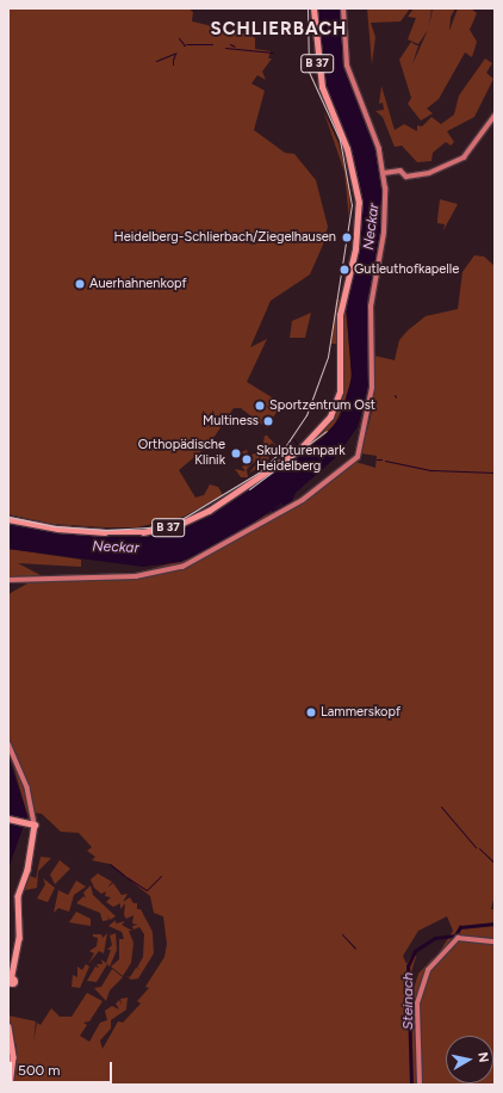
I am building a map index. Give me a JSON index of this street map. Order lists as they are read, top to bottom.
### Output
{
  "streets": {
    "main road": ["B 37"]
  },
  "districts": ["SCHLIERBACH"],
  "water": ["Neckar", "Steinach"],
  "places": [
    "Heidelberg-Schlierbach/Ziegelhausen",
    "Gutleuthofkapelle",
    "Auerhahnenkopf",
    "Sportzentrum Ost",
    "Multiness",
    "Orthopädische Klinik",
    "Skulpturenpark Heidelberg",
    "Lammerskopf"
  ],
  "scale_bar": "500 m",
  "north": "right"
}
